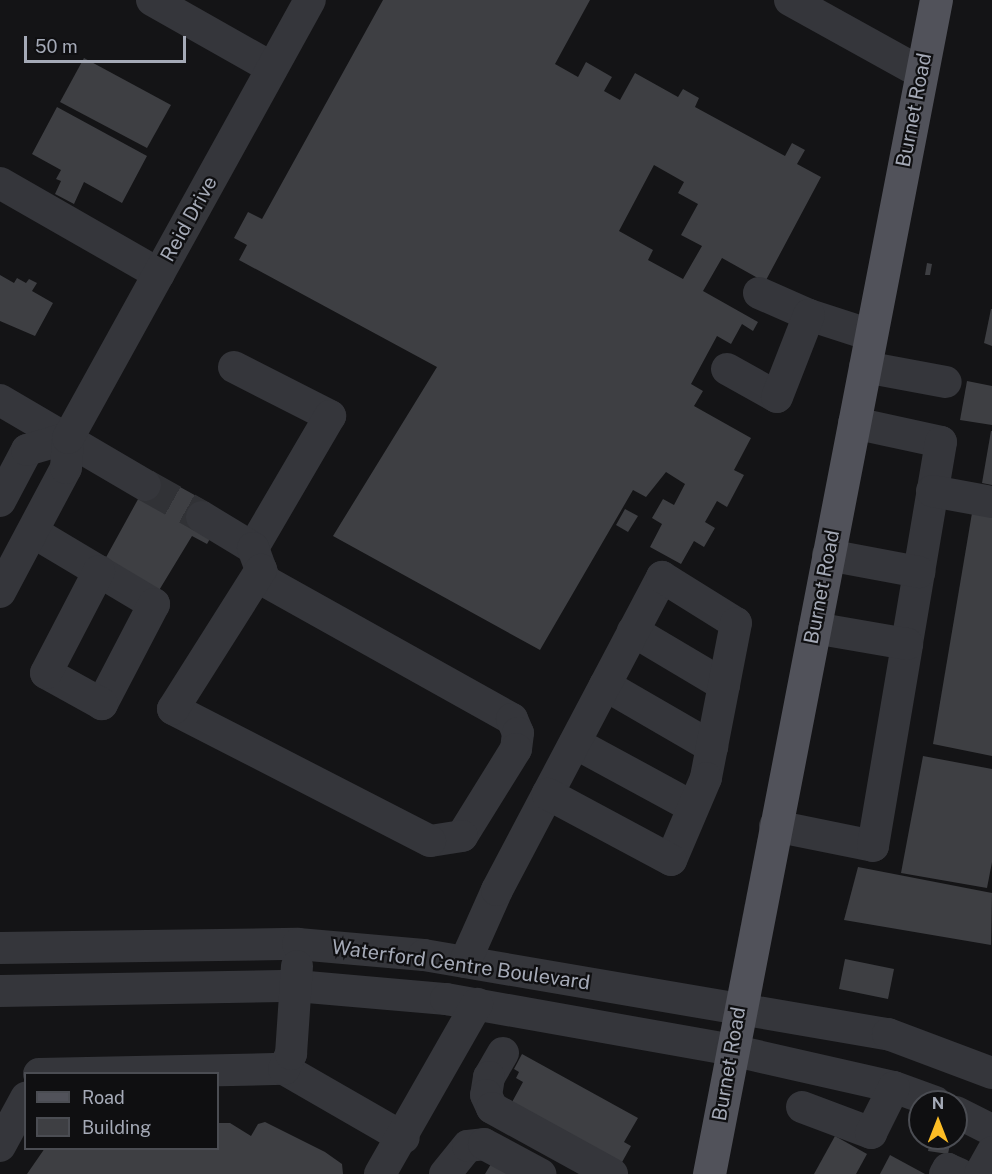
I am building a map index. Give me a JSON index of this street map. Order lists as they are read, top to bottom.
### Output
{
  "streets": {
    "main road": ["Burnet Road"],
    "street": ["Reid Drive", "Waterford Centre Boulevard"]
  },
  "crossings": [
    ["Burnet Road", "Waterford Centre Boulevard"]
  ],
  "legend": ["Road", "Building"],
  "scale_bar": "50 m",
  "north": "top"
}
